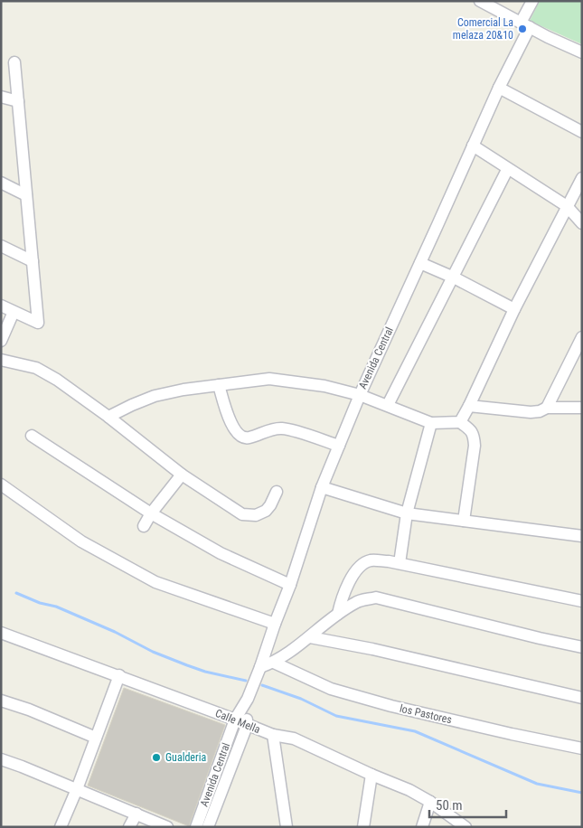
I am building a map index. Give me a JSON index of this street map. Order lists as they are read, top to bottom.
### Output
{
  "streets": {
    "street": ["Avenida Central", "los Pastores", "Calle Mella"]
  },
  "crossings": [
    ["Avenida Central", "Calle Mella"]
  ],
  "places": ["Comercial La melaza 20&10", "Gualderia"],
  "scale_bar": "50 m"
}
